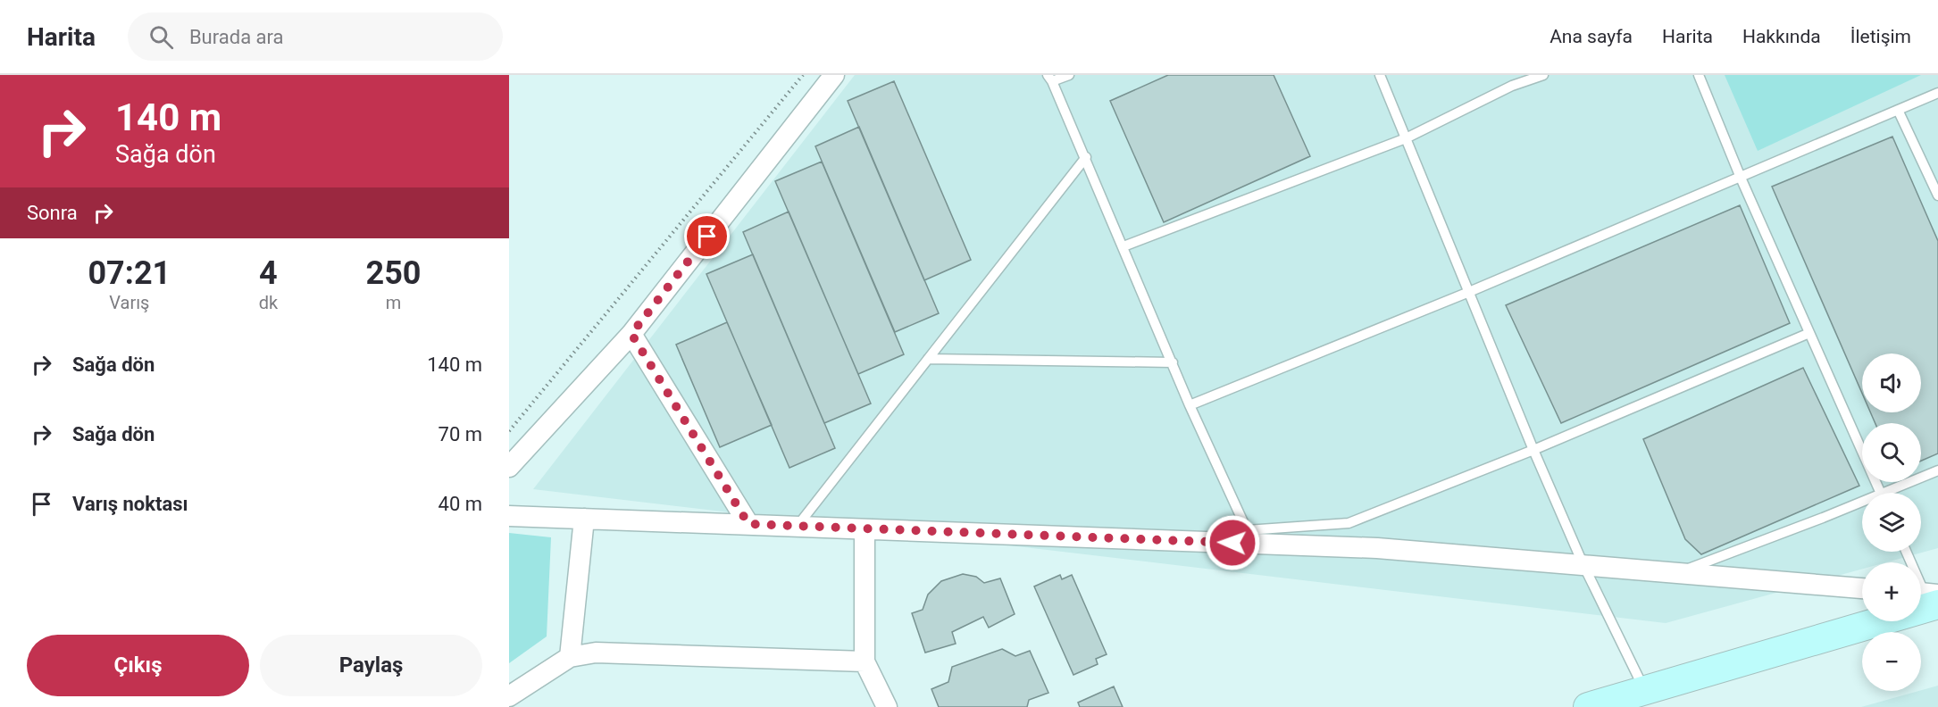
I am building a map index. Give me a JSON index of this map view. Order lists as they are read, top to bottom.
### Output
{
  "page": {
    "header": "Harita",
    "search": "Burada ara",
    "nav": [
      "Ana sayfa",
      "Harita",
      "Hakkında",
      "İletişim"
    ],
    "turn": ["140 m", "Sağa dön"],
    "then": "Sonra",
    "eta": [
      "07:21",
      "Varış",
      "4",
      "dk",
      "250",
      "m"
    ],
    "list": [
      {
        "name": "Sağa dön",
        "value": "140 m"
      },
      {
        "name": "Sağa dön",
        "value": "70 m"
      },
      {
        "name": "Varış noktası",
        "value": "40 m"
      }
    ],
    "map_buttons": ["+", "−"],
    "buttons": ["Çıkış", "Paylaş"]
  }
}
